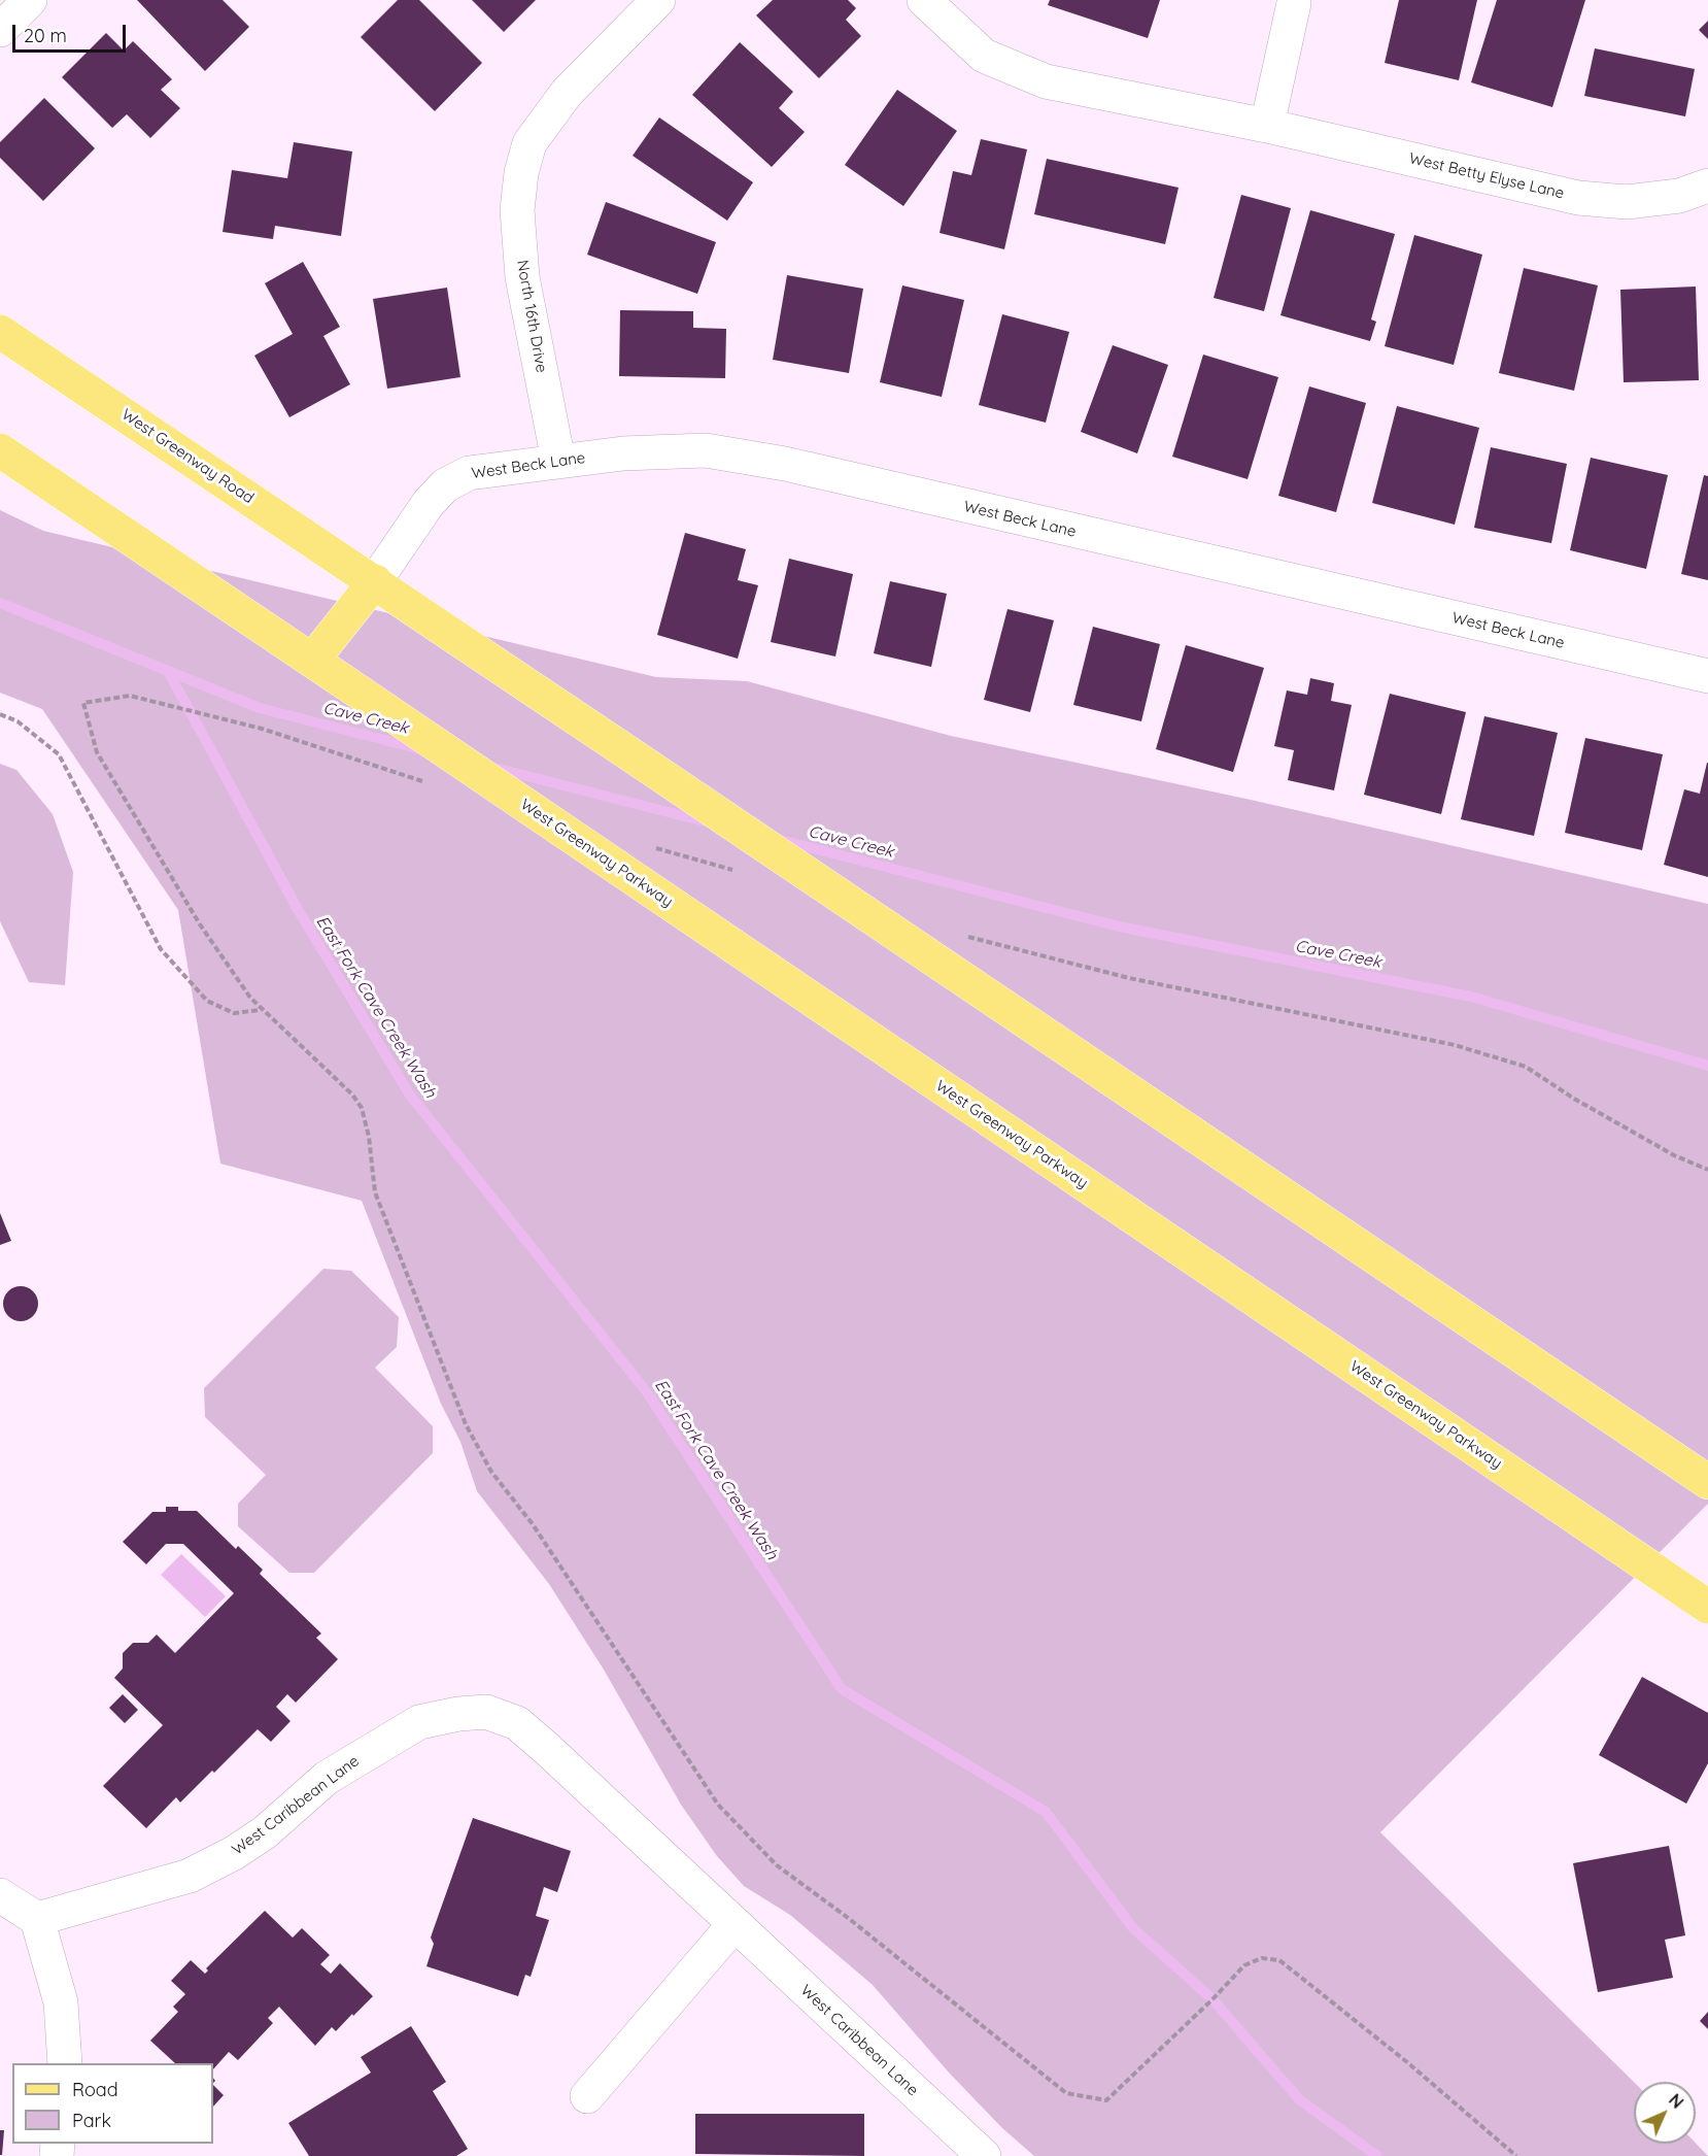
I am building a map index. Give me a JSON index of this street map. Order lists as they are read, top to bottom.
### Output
{
  "streets": {
    "main road": ["West Greenway Road", "West Greenway Parkway"],
    "street": [
      "West Betty Elyse Lane",
      "North 16th Drive",
      "West Beck Lane",
      "West Caribbean Lane"
    ]
  },
  "crossings": [
    ["North 16th Drive", "West Beck Lane"],
    ["West Greenway Road", "West Beck Lane"]
  ],
  "water": ["Cave Creek", "East Fork Cave Creek Wash"],
  "legend": ["Road", "Park"],
  "scale_bar": "20 m",
  "north": "top right"
}
